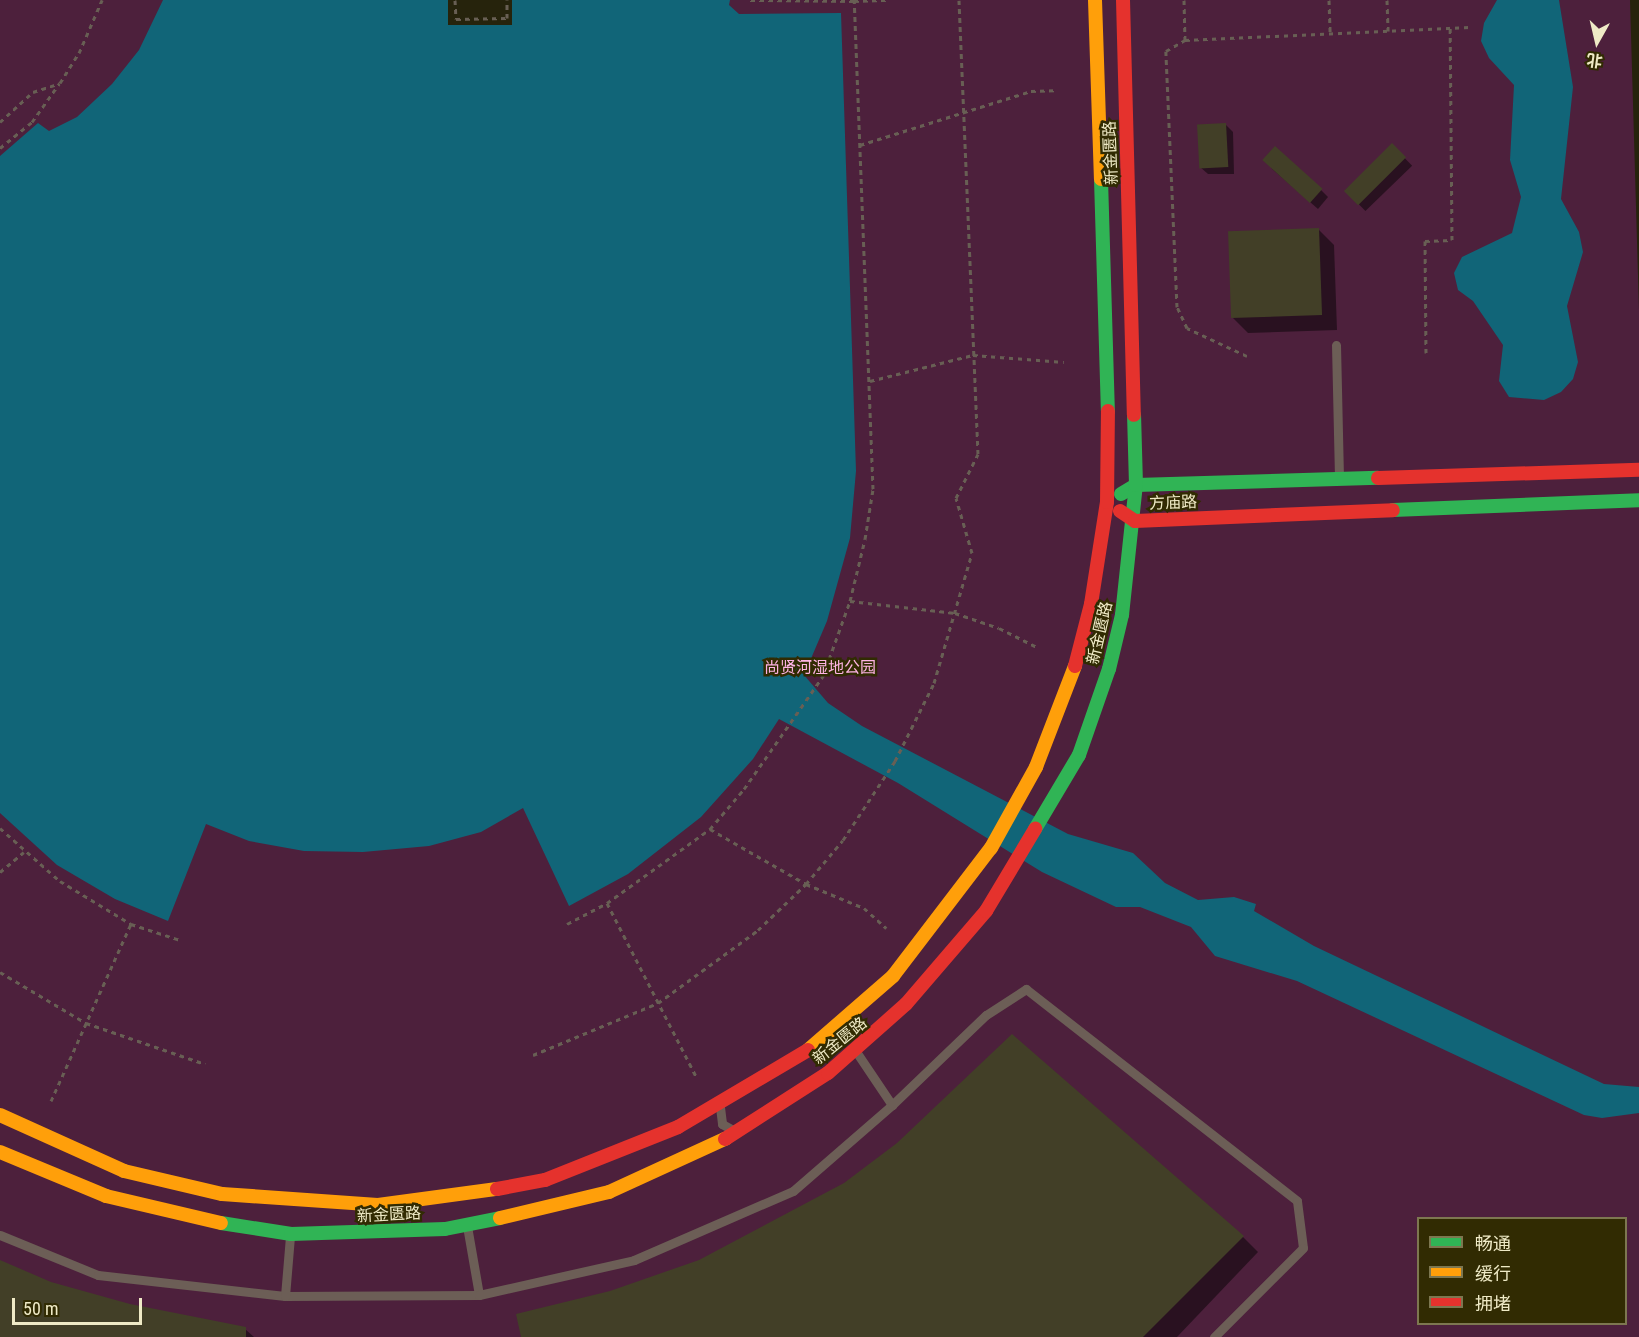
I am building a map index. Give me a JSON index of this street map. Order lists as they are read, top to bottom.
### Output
{
  "streets": {
    "street": ["新金匮路", "方庙路"]
  },
  "crossings": [
    ["新金匮路", "方庙路"]
  ],
  "parks": ["尚贤河湿地公园"],
  "legend": ["畅通", "缓行", "拥堵"],
  "scale_bar": "50 m",
  "north": "bottom"
}
